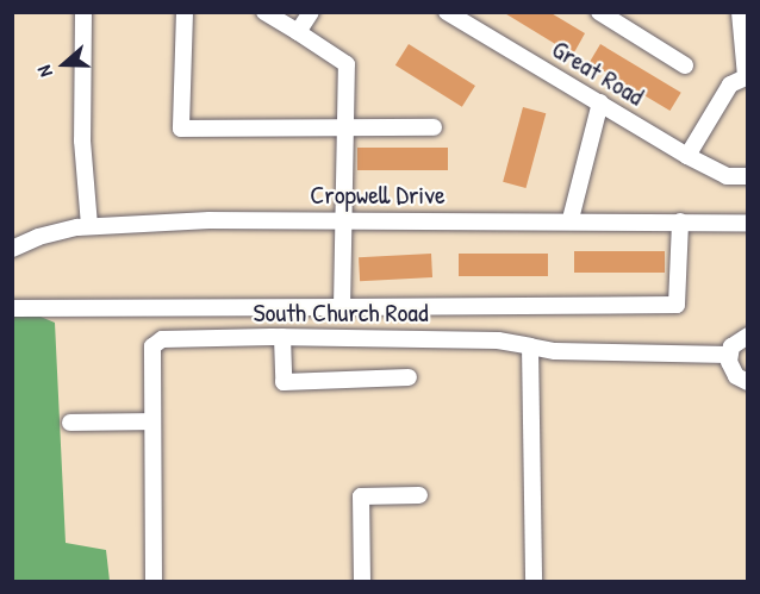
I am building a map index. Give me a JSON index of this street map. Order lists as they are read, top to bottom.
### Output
{
  "streets": {
    "street": ["Great Road", "Cropwell Drive", "South Church Road"]
  },
  "north": "left"
}
